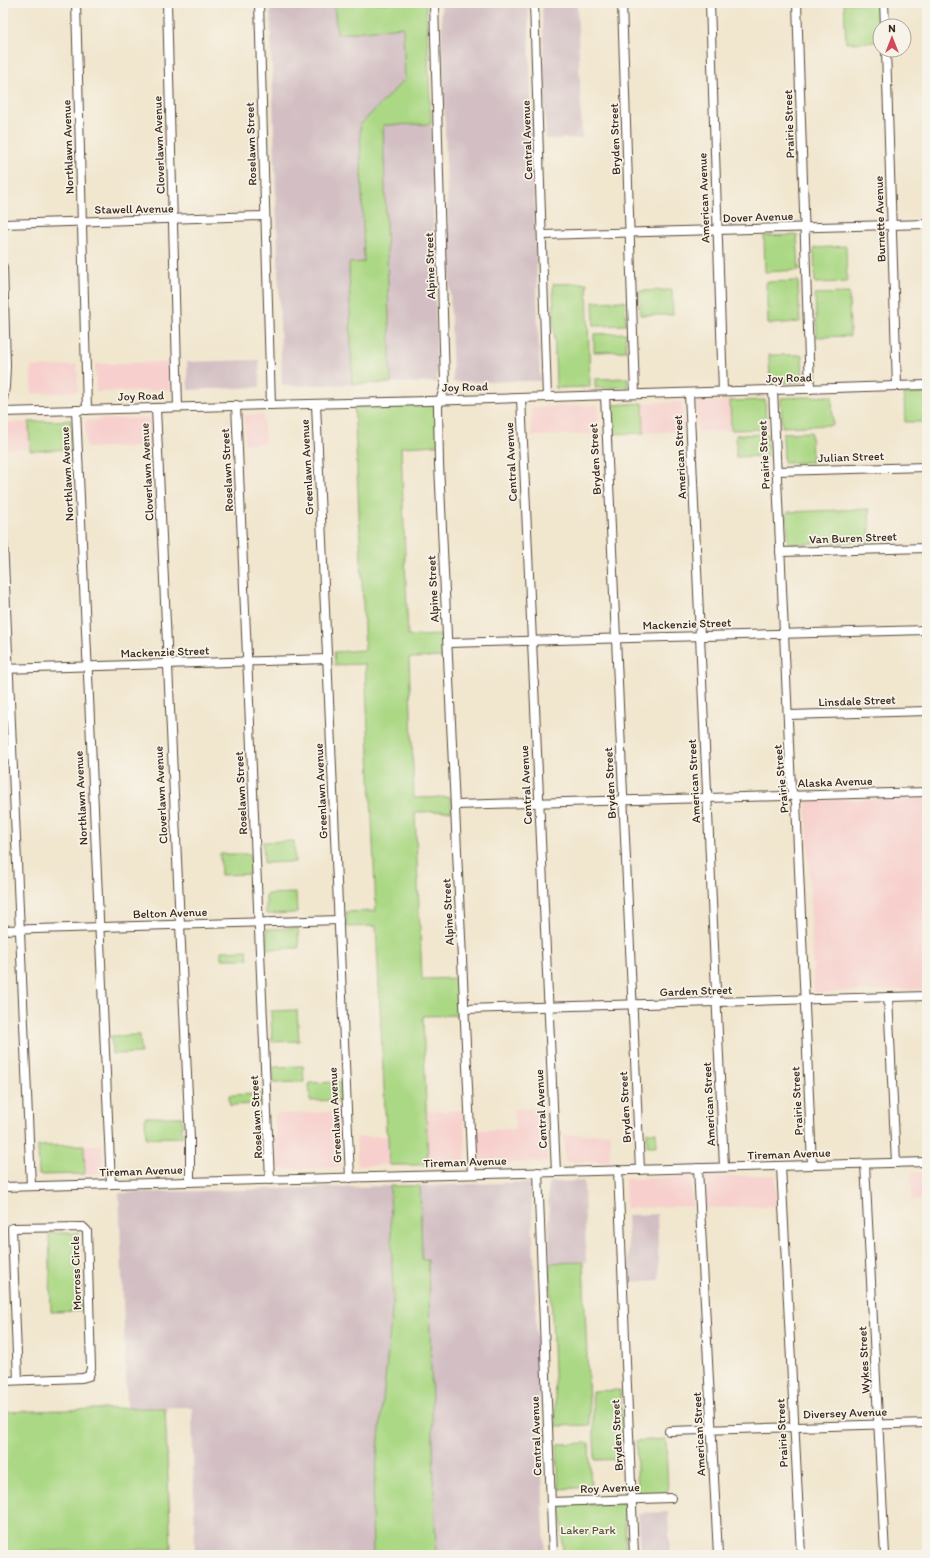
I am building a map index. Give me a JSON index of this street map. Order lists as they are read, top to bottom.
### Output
{
  "streets": {
    "street": [
      "Prairie Street",
      "Bryden Street",
      "Central Avenue",
      "Roselawn Street",
      "Cloverlawn Avenue",
      "Northlawn Avenue",
      "American Avenue",
      "Stawell Avenue",
      "Dover Avenue",
      "Burnette Avenue",
      "Alpine Street",
      "Joy Road",
      "American Street",
      "Julian Street",
      "Greenlawn Avenue",
      "Van Buren Street",
      "Mackenzie Street",
      "Linsdale Street",
      "Alaska Avenue",
      "Belton Avenue",
      "Garden Street",
      "Tireman Avenue",
      "Morross Circle",
      "Wykes Street",
      "Diversey Avenue",
      "Roy Avenue"
    ]
  },
  "crossings": [
    ["Prairie Street", "Dover Avenue"],
    ["Prairie Street", "Joy Road"],
    ["Prairie Street", "Julian Street"],
    ["Prairie Street", "Van Buren Street"],
    ["Prairie Street", "Mackenzie Street"],
    ["Prairie Street", "Linsdale Street"],
    ["Prairie Street", "Alaska Avenue"],
    ["Prairie Street", "Garden Street"],
    ["Prairie Street", "Tireman Avenue"],
    ["Prairie Street", "Diversey Avenue"],
    ["Bryden Street", "Dover Avenue"],
    ["Bryden Street", "Joy Road"],
    ["Bryden Street", "Mackenzie Street"],
    ["Bryden Street", "Alaska Avenue"],
    ["Bryden Street", "Garden Street"],
    ["Bryden Street", "Tireman Avenue"],
    ["Bryden Street", "Roy Avenue"],
    ["Central Avenue", "Dover Avenue"],
    ["Central Avenue", "Joy Road"],
    ["Central Avenue", "Mackenzie Street"],
    ["Central Avenue", "Alaska Avenue"],
    ["Central Avenue", "Garden Street"],
    ["Central Avenue", "Tireman Avenue"],
    ["Central Avenue", "Roy Avenue"],
    ["Roselawn Street", "Stawell Avenue"],
    ["Roselawn Street", "Joy Road"],
    ["Roselawn Street", "Mackenzie Street"],
    ["Roselawn Street", "Belton Avenue"],
    ["Roselawn Street", "Tireman Avenue"],
    ["Cloverlawn Avenue", "Stawell Avenue"],
    ["Cloverlawn Avenue", "Joy Road"],
    ["Cloverlawn Avenue", "Mackenzie Street"],
    ["Cloverlawn Avenue", "Belton Avenue"],
    ["Cloverlawn Avenue", "Tireman Avenue"],
    ["Northlawn Avenue", "Stawell Avenue"],
    ["Northlawn Avenue", "Joy Road"],
    ["Northlawn Avenue", "Mackenzie Street"],
    ["Northlawn Avenue", "Belton Avenue"],
    ["Northlawn Avenue", "Tireman Avenue"],
    ["American Avenue", "Dover Avenue"],
    ["American Avenue", "Joy Road"],
    ["Dover Avenue", "Burnette Avenue"],
    ["Burnette Avenue", "Joy Road"],
    ["Alpine Street", "Joy Road"],
    ["Alpine Street", "Mackenzie Street"],
    ["Alpine Street", "Alaska Avenue"],
    ["Alpine Street", "Garden Street"],
    ["Alpine Street", "Tireman Avenue"],
    ["Joy Road", "American Street"],
    ["Joy Road", "Greenlawn Avenue"],
    ["American Street", "Mackenzie Street"],
    ["American Street", "Alaska Avenue"],
    ["American Street", "Garden Street"],
    ["American Street", "Tireman Avenue"],
    ["American Street", "Diversey Avenue"],
    ["Greenlawn Avenue", "Mackenzie Street"],
    ["Greenlawn Avenue", "Belton Avenue"],
    ["Greenlawn Avenue", "Tireman Avenue"],
    ["Tireman Avenue", "Wykes Street"],
    ["Wykes Street", "Diversey Avenue"]
  ],
  "parks": ["Laker Park"],
  "north": "top"
}
